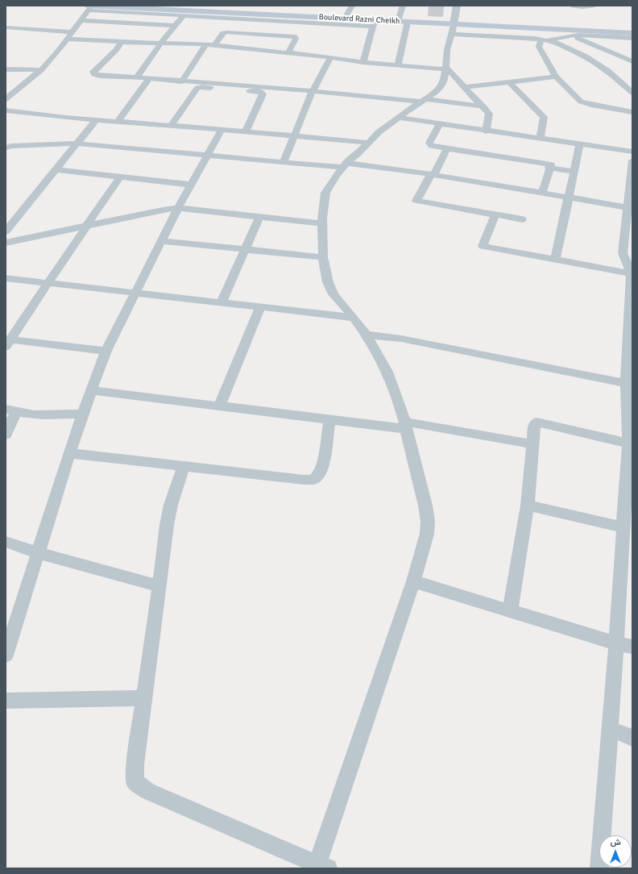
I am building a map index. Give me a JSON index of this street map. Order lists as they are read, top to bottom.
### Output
{
  "streets": {
    "main road": ["Boulevard Razni Cheikh"]
  },
  "north": "top"
}
